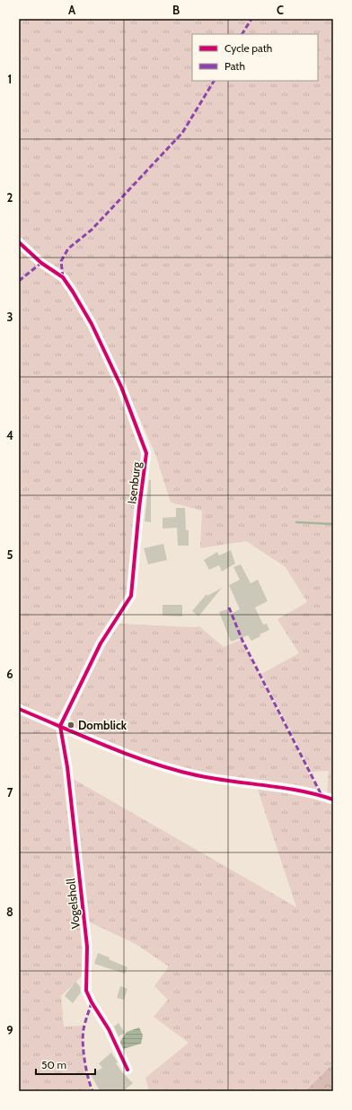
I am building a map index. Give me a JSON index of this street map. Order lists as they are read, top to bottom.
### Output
{
  "streets": {
    "street": ["Isenburg", "Vogelsholl"]
  },
  "crossings": [
    ["Isenburg", "Vogelsholl"]
  ],
  "places": ["Domblick"],
  "legend": ["Cycle path", "Path"],
  "scale_bar": "50 m",
  "grid": {
    "columns": ["A", "B", "C"],
    "rows": [
      "1",
      "2",
      "3",
      "4",
      "5",
      "6",
      "7",
      "8",
      "9"
    ]
  }
}
